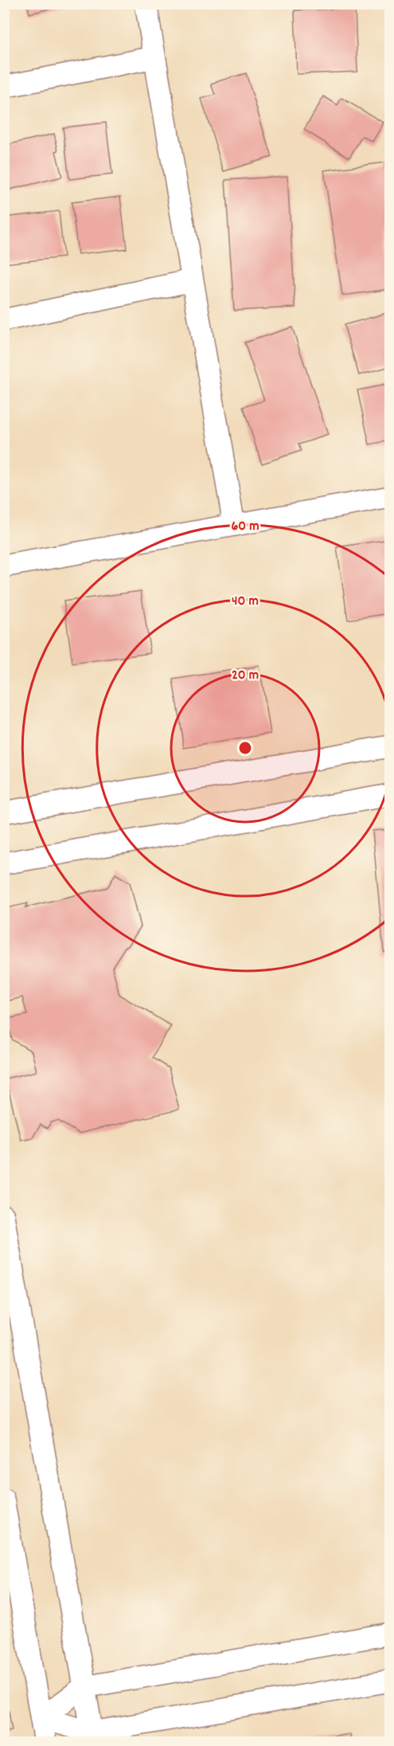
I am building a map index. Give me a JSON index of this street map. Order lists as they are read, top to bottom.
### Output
{
  "rings": ["60 m", "40 m", "20 m"]
}
